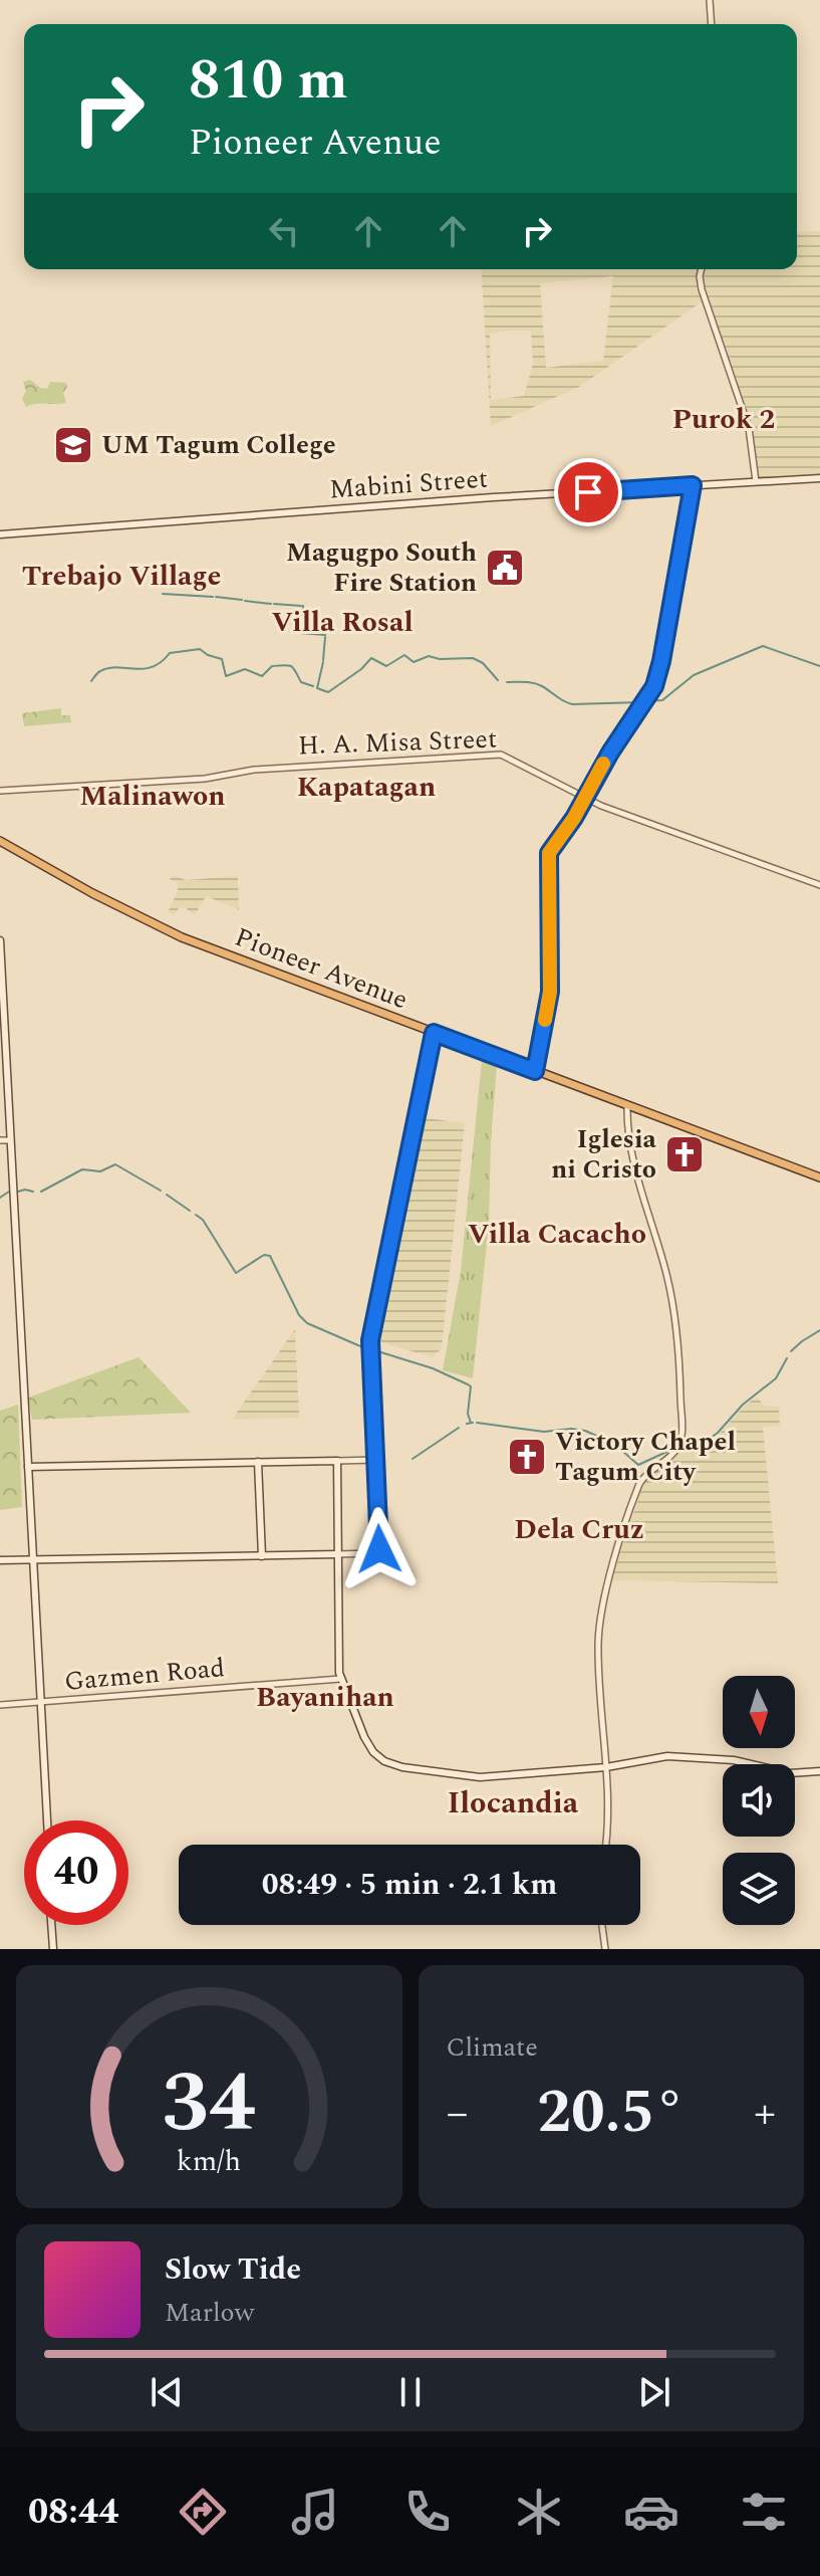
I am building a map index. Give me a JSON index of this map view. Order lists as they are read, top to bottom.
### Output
{
  "streets": {
    "highway": ["Pioneer Avenue"],
    "main road": ["Mabini Street"],
    "street": ["H. A. Misa Street", "Gazmen Road"]
  },
  "districts": [
    "Purok 2",
    "Trebajo Village",
    "Villa Rosal",
    "Kapatagan",
    "Malinawon",
    "Villa Cacacho",
    "Dela Cruz",
    "Bayanihan",
    "Ilocandia"
  ],
  "places": {
    "school or university": ["UM Tagum College"],
    "public building": ["Magugpo South Fire Station"],
    "church": ["Iglesia ni Cristo", "Victory Chapel Tagum City"]
  },
  "north": "bottom",
  "page": {
    "turn": ["810 m", "Pioneer Avenue"],
    "limit": "40",
    "trip": "08:49 · 5 min · 2.1 km",
    "tile": "Climate",
    "heat": ["−", "20.5°", "+"],
    "song": ["Slow Tide", "Marlow"],
    "tabs": "08:44",
    "gauge": ["34", "km/h"]
  }
}
